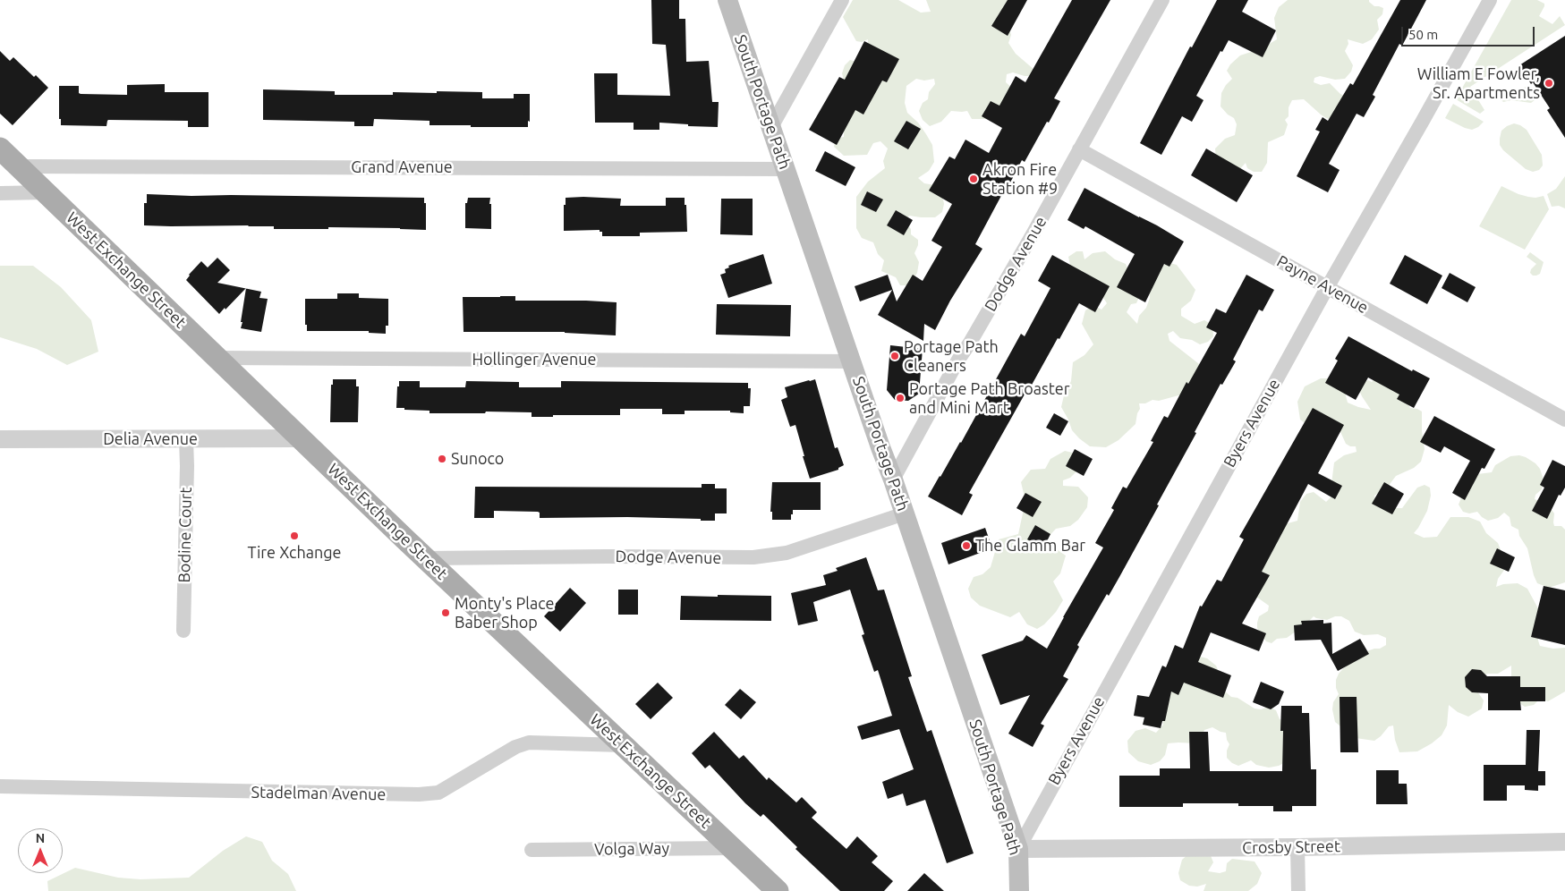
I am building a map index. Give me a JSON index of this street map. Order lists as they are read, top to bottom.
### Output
{
  "streets": {
    "main road": ["South Portage Path", "West Exchange Street"],
    "street": [
      "Grand Avenue",
      "Dodge Avenue",
      "Payne Avenue",
      "Hollinger Avenue",
      "Byers Avenue",
      "Delia Avenue",
      "Bodine Court",
      "Stadelman Avenue",
      "Crosby Street",
      "Volga Way"
    ]
  },
  "crossings": [
    ["South Portage Path", "Grand Avenue"],
    ["South Portage Path", "Dodge Avenue"],
    ["South Portage Path", "Hollinger Avenue"],
    ["South Portage Path", "Byers Avenue"],
    ["South Portage Path", "Crosby Street"],
    ["Grand Avenue", "West Exchange Street"],
    ["Dodge Avenue", "West Exchange Street"],
    ["Dodge Avenue", "Payne Avenue"],
    ["West Exchange Street", "Hollinger Avenue"],
    ["West Exchange Street", "Delia Avenue"],
    ["West Exchange Street", "Stadelman Avenue"],
    ["West Exchange Street", "Volga Way"],
    ["Payne Avenue", "Byers Avenue"],
    ["Byers Avenue", "Crosby Street"],
    ["Delia Avenue", "Bodine Court"]
  ],
  "places": [
    "William E Fowler, Sr. Apartments",
    "Akron Fire Station #9",
    "Portage Path Cleaners",
    "Portage Path Broaster and Mini Mart",
    "Sunoco",
    "Tire Xchange",
    "The Glamm Bar",
    "Monty's Place Baber Shop"
  ],
  "scale_bar": "50 m",
  "north": "top"
}
